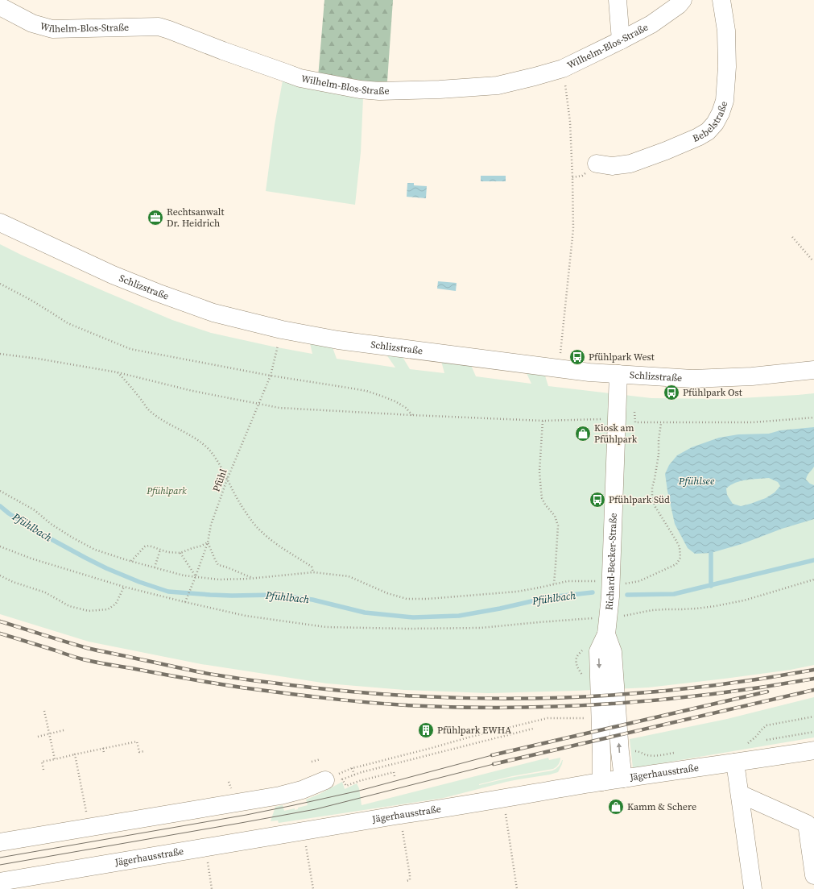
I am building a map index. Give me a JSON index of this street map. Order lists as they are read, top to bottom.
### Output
{
  "streets": {
    "street": [
      "Wilhelm-Blos-Straße",
      "Bebelstraße",
      "Schlizstraße",
      "Richard-Becker-Straße",
      "Jägerhausstraße"
    ],
    "path": ["Pfühl"]
  },
  "crossings": [
    ["Schlizstraße", "Richard-Becker-Straße"],
    ["Richard-Becker-Straße", "Jägerhausstraße"]
  ],
  "water": ["Pfühlsee", "Pfühlbach"],
  "parks": ["Pfühlpark"],
  "places": {
    "office": ["Rechtsanwalt Dr. Heidrich"],
    "bus stop": ["Pfühlpark West", "Pfühlpark Ost", "Pfühlpark Süd"],
    "shop": ["Kiosk am Pfühlpark", "Kamm & Schere"],
    "building": ["Pfühlpark EWHA"]
  }
}
